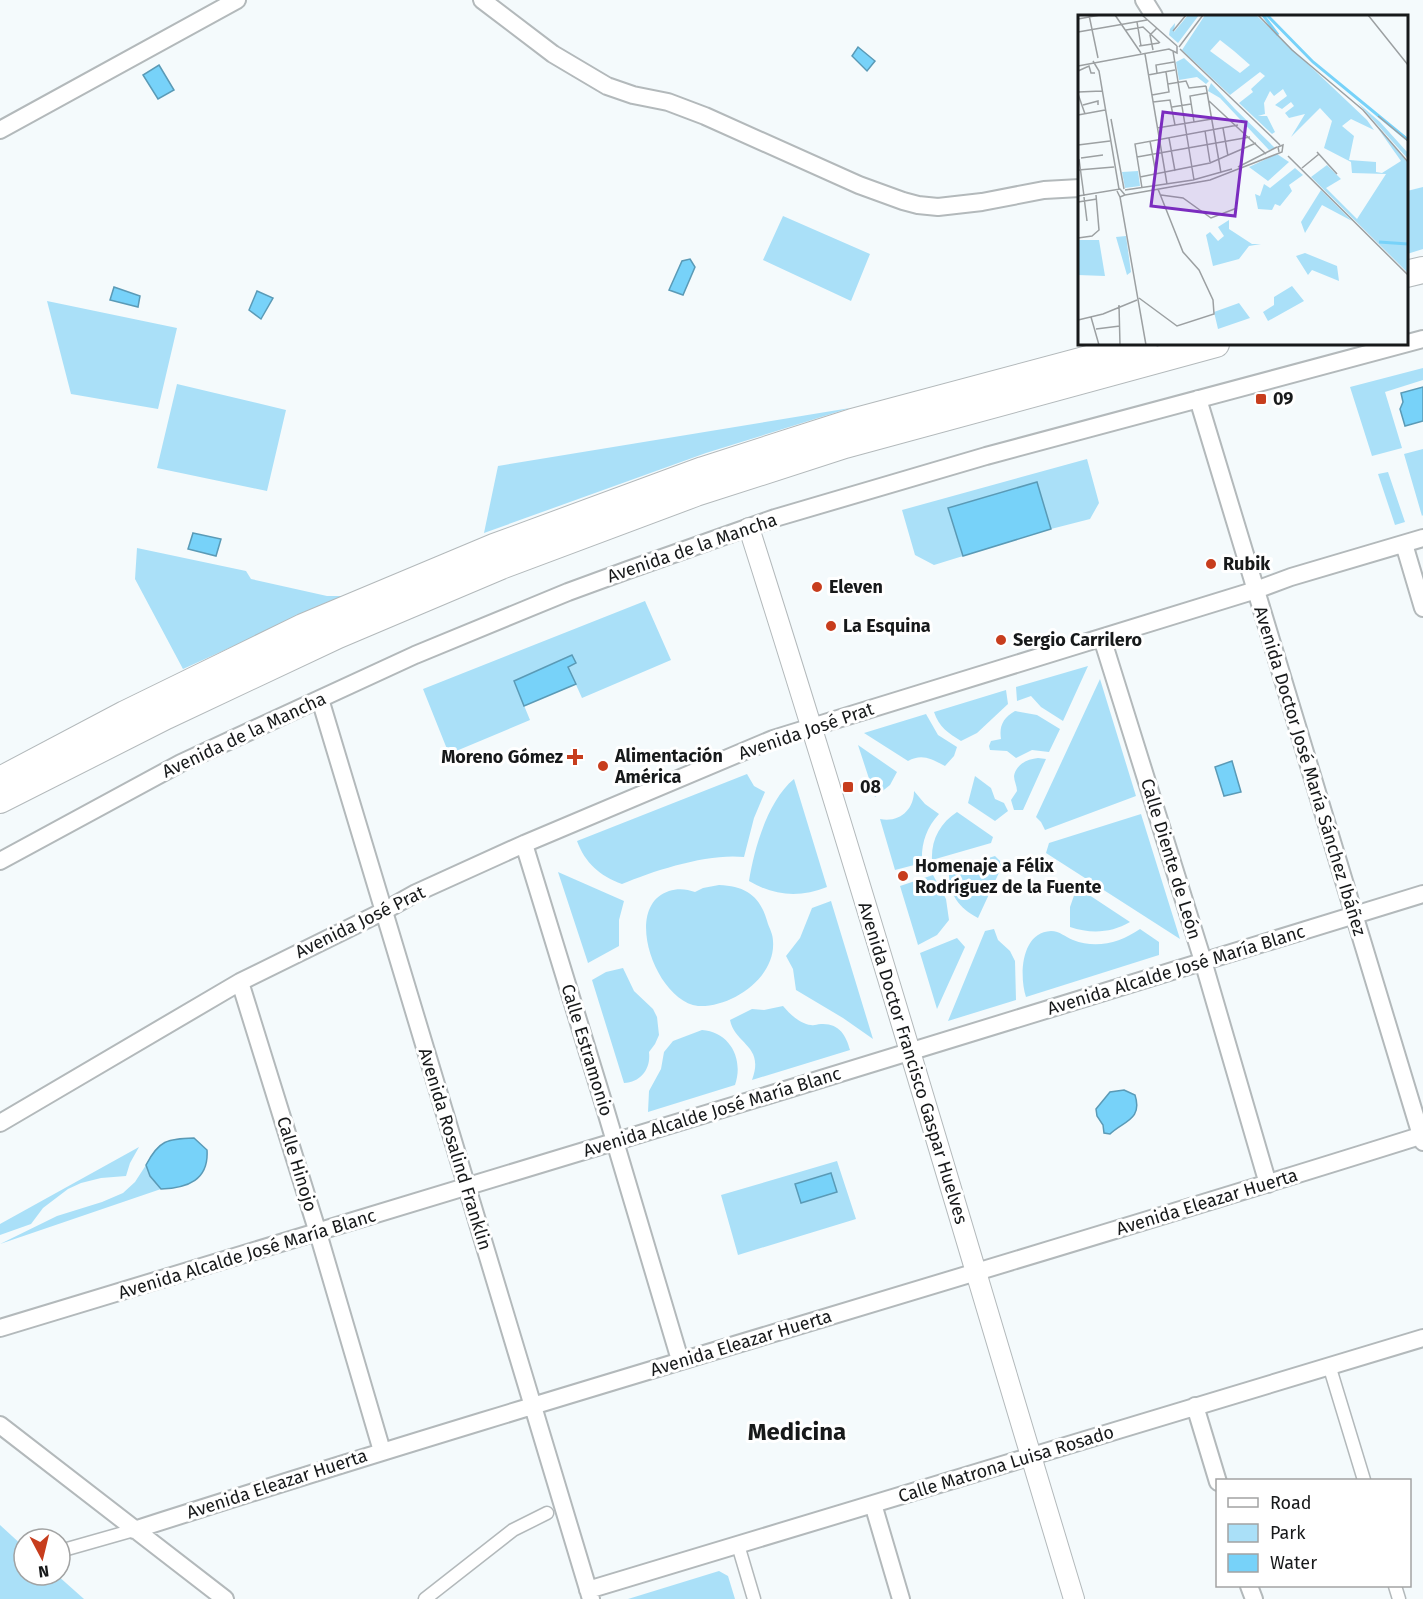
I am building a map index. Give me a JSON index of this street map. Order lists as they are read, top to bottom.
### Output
{
  "streets": {
    "street": [
      "Avenida de la Mancha",
      "Avenida José Prat",
      "Avenida Doctor José María Sánchez Ibáñez",
      "Calle Diente de León",
      "Avenida Alcalde José María Blanc",
      "Calle Estramonio",
      "Avenida Doctor Francisco Gaspar Huelves",
      "Avenida Rosalind Franklin",
      "Calle Hinojo",
      "Avenida Eleazar Huerta",
      "Calle Matrona Luisa Rosado"
    ]
  },
  "crossings": [
    ["Avenida de la Mancha", "Avenida Doctor José María Sánchez Ibáñez"],
    ["Avenida de la Mancha", "Avenida Doctor Francisco Gaspar Huelves"],
    ["Avenida de la Mancha", "Avenida Rosalind Franklin"],
    ["Avenida José Prat", "Avenida Doctor José María Sánchez Ibáñez"],
    ["Avenida José Prat", "Calle Diente de León"],
    ["Avenida José Prat", "Calle Estramonio"],
    ["Avenida José Prat", "Avenida Doctor Francisco Gaspar Huelves"],
    ["Avenida José Prat", "Avenida Rosalind Franklin"],
    ["Avenida José Prat", "Calle Hinojo"],
    ["Avenida Doctor José María Sánchez Ibáñez", "Avenida Alcalde José María Blanc"],
    ["Avenida Doctor José María Sánchez Ibáñez", "Avenida Eleazar Huerta"],
    ["Calle Diente de León", "Avenida Alcalde José María Blanc"],
    ["Calle Diente de León", "Avenida Eleazar Huerta"],
    ["Avenida Alcalde José María Blanc", "Calle Estramonio"],
    ["Avenida Alcalde José María Blanc", "Avenida Doctor Francisco Gaspar Huelves"],
    ["Avenida Alcalde José María Blanc", "Avenida Rosalind Franklin"],
    ["Avenida Alcalde José María Blanc", "Calle Hinojo"],
    ["Calle Estramonio", "Avenida Eleazar Huerta"],
    ["Avenida Doctor Francisco Gaspar Huelves", "Avenida Eleazar Huerta"],
    ["Avenida Doctor Francisco Gaspar Huelves", "Calle Matrona Luisa Rosado"],
    ["Avenida Rosalind Franklin", "Avenida Eleazar Huerta"],
    ["Avenida Rosalind Franklin", "Calle Matrona Luisa Rosado"],
    ["Calle Hinojo", "Avenida Eleazar Huerta"]
  ],
  "districts": ["Medicina"],
  "places": {
    "transit": ["09", "08"],
    "other": [
      "Rubik",
      "Eleven",
      "La Esquina",
      "Sergio Carrilero",
      "Alimentación América",
      "Homenaje a Félix Rodríguez de la Fuente"
    ],
    "health": ["Moreno Gómez"]
  },
  "legend": ["Road", "Park", "Water"],
  "north": "bottom"
}
